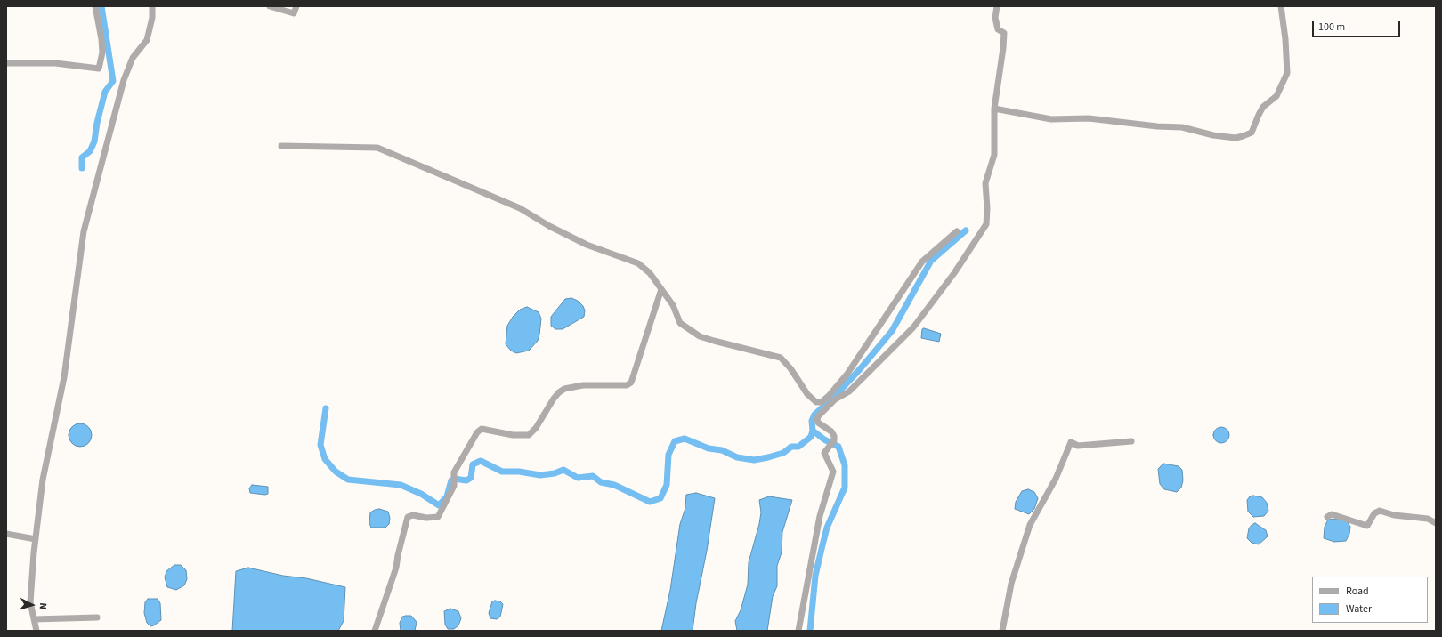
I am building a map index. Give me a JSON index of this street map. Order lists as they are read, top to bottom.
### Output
{
  "legend": ["Road", "Water"],
  "scale_bar": "100 m",
  "north": "right"
}
